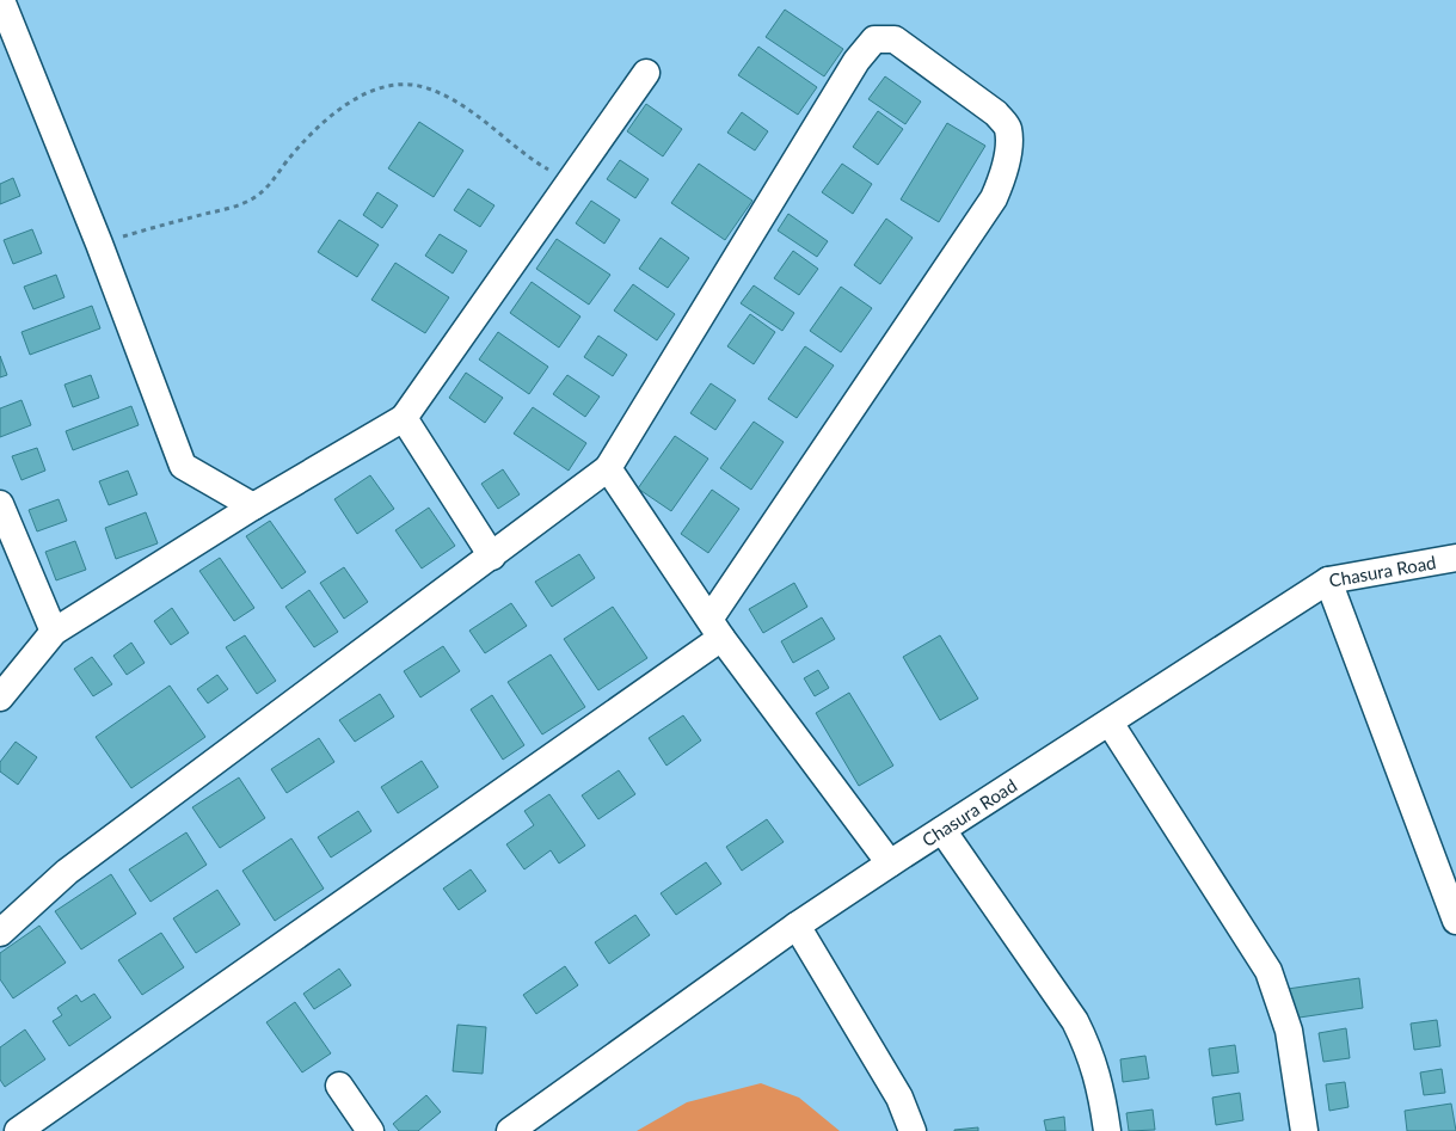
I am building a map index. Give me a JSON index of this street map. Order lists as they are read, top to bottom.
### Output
{
  "streets": {
    "street": ["Chasura Road"]
  }
}
